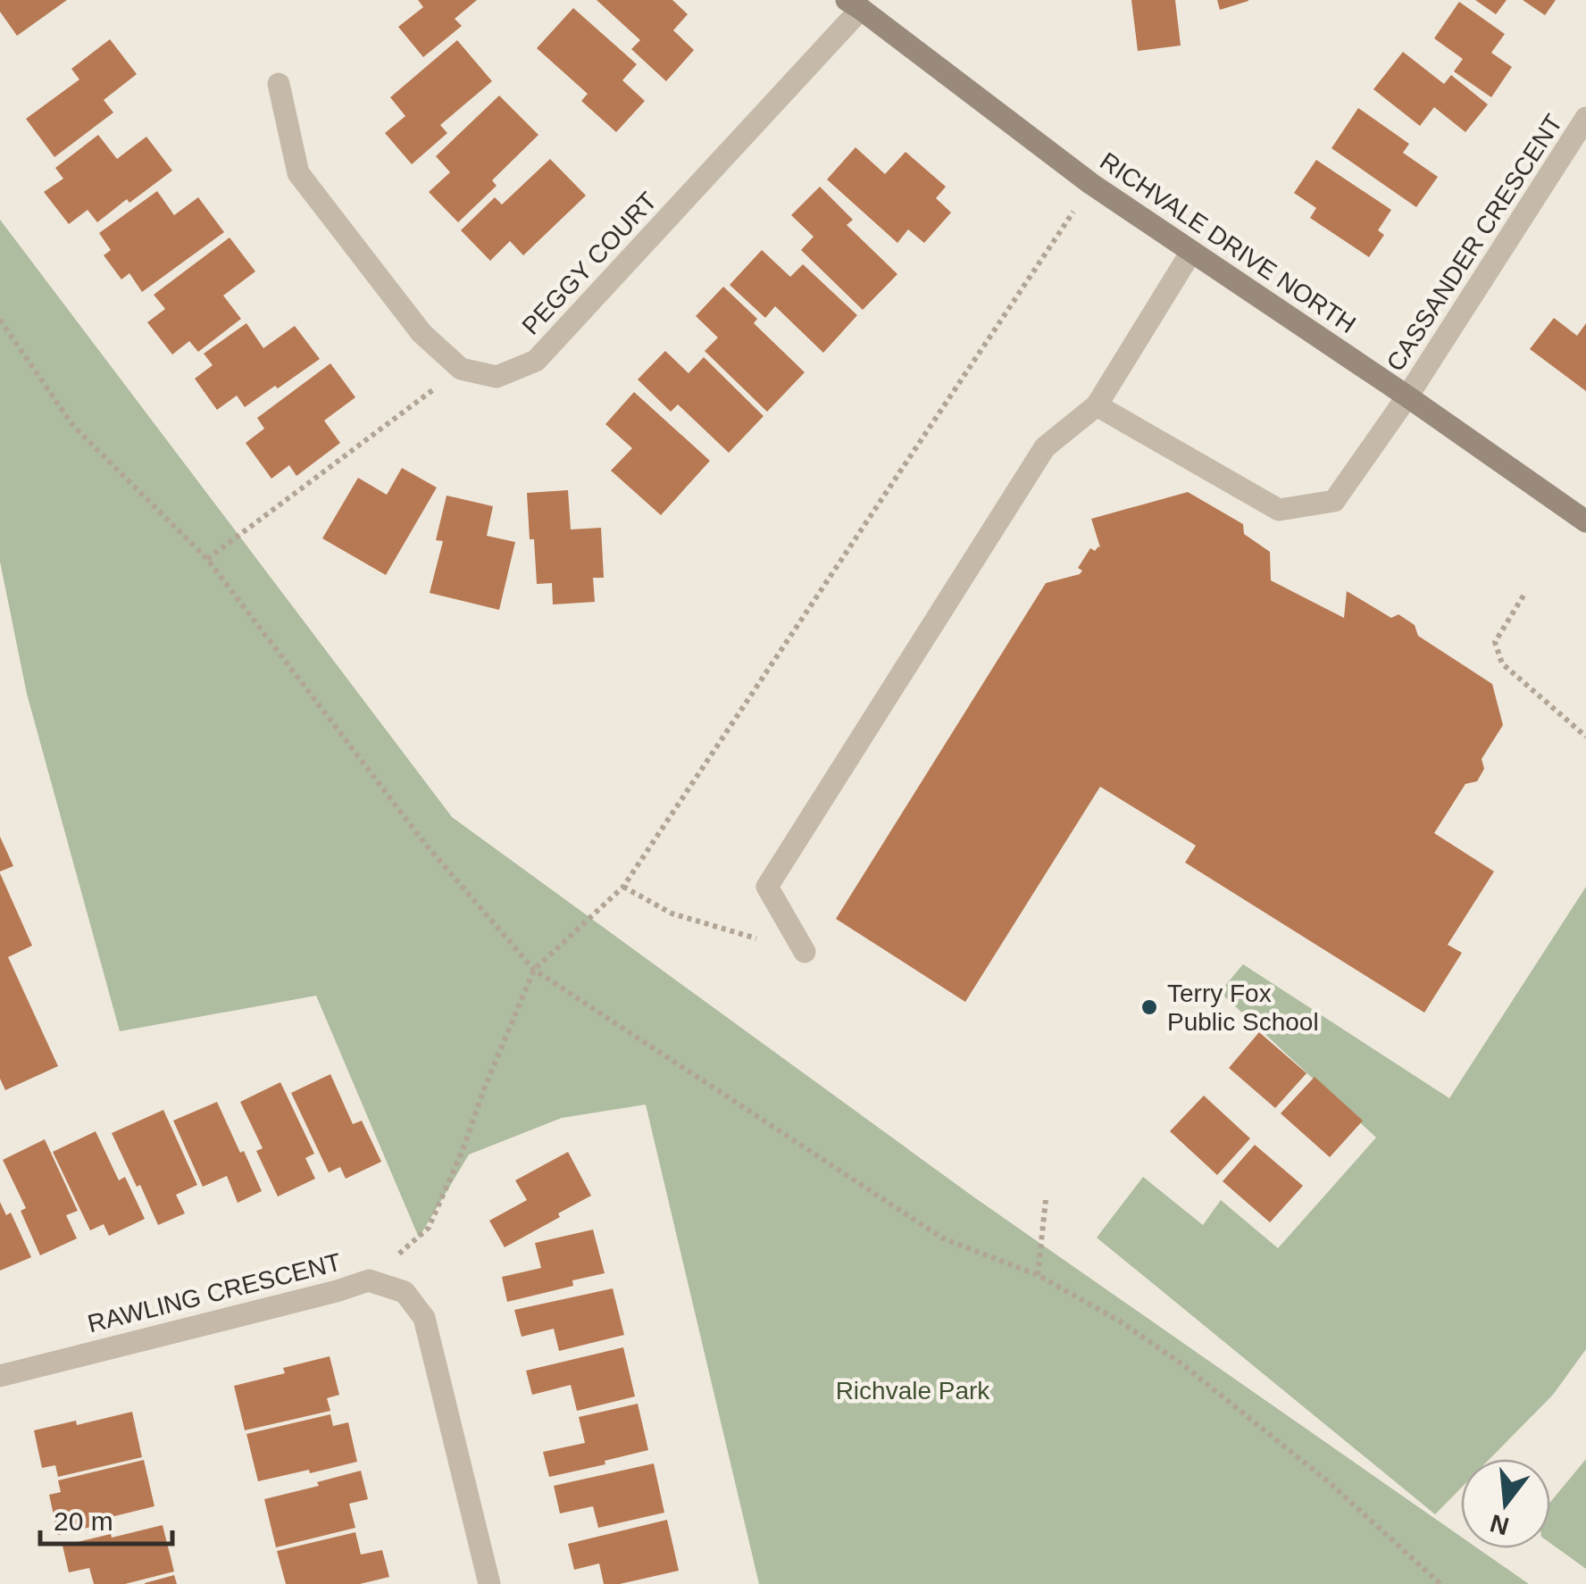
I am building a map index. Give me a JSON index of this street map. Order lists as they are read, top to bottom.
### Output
{
  "streets": {
    "street": [
      "RICHVALE DRIVE NORTH",
      "CASSANDER CRESCENT",
      "PEGGY COURT",
      "RAWLING CRESCENT"
    ]
  },
  "crossings": [
    ["RICHVALE DRIVE NORTH", "CASSANDER CRESCENT"],
    ["RICHVALE DRIVE NORTH", "PEGGY COURT"]
  ],
  "parks": ["Richvale Park"],
  "places": ["Terry Fox Public School"],
  "scale_bar": "20 m",
  "north": "bottom"
}
